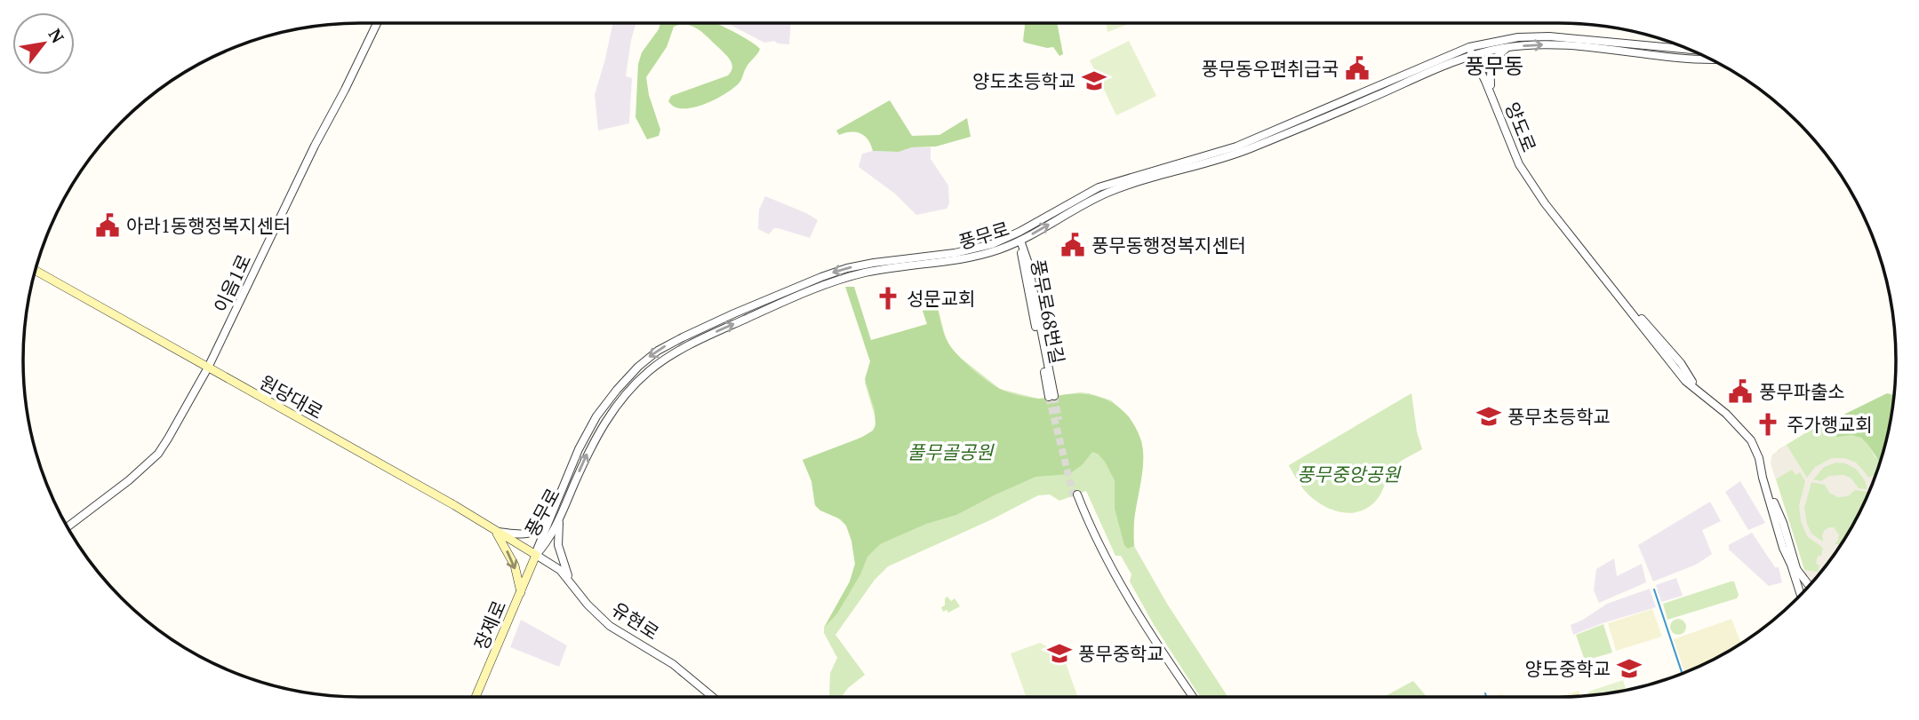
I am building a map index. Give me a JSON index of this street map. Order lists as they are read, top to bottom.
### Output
{
  "streets": {
    "main road": ["원당대로", "장제로"],
    "street": [
      "양도로",
      "풍무로",
      "이음1로",
      "풍무로68번길",
      "유현로"
    ]
  },
  "crossings": [
    ["양도로", "풍무로"],
    ["풍무로", "풍무로68번길"],
    ["풍무로", "원당대로"],
    ["풍무로", "유현로"],
    ["풍무로", "장제로"],
    ["이음1로", "원당대로"],
    ["원당대로", "유현로"],
    ["원당대로", "장제로"],
    ["유현로", "장제로"]
  ],
  "districts": ["풍무동"],
  "parks": ["풀무골공원", "풍무중앙공원"],
  "places": {
    "public building": [
      "풍무동우편취급국",
      "아라1동행정복지센터",
      "풍무동행정복지센터",
      "풍무파출소"
    ],
    "school or university": [
      "양도초등학교",
      "풍무초등학교",
      "풍무중학교",
      "양도중학교"
    ],
    "church": ["성문교회", "주가행교회"]
  },
  "north": "top right"
}
